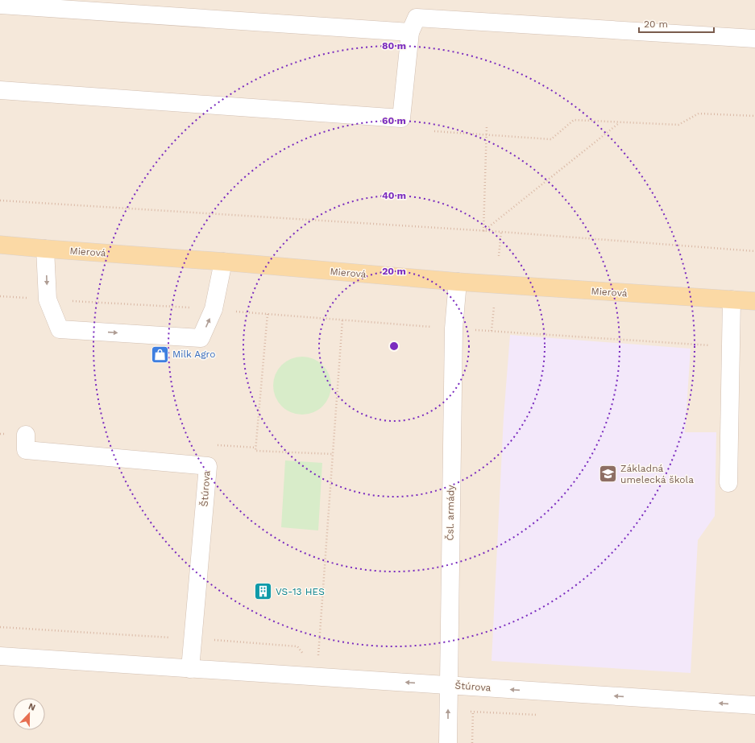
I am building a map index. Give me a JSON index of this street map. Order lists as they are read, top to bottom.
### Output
{
  "streets": {
    "main road": ["Mierová"],
    "street": ["Štúrova", "Čsl. armády"]
  },
  "crossings": [
    ["Mierová", "Čsl. armády"],
    ["Štúrova", "Čsl. armády"]
  ],
  "one_way": ["Štúrova"],
  "places": {
    "shop": ["Milk Agro"],
    "school or university": ["Základná umelecká škola"],
    "building": ["VS-13 HES"]
  },
  "scale_bar": "20 m",
  "north": "top",
  "rings": [
    "80 m",
    "60 m",
    "40 m",
    "20 m"
  ]
}
